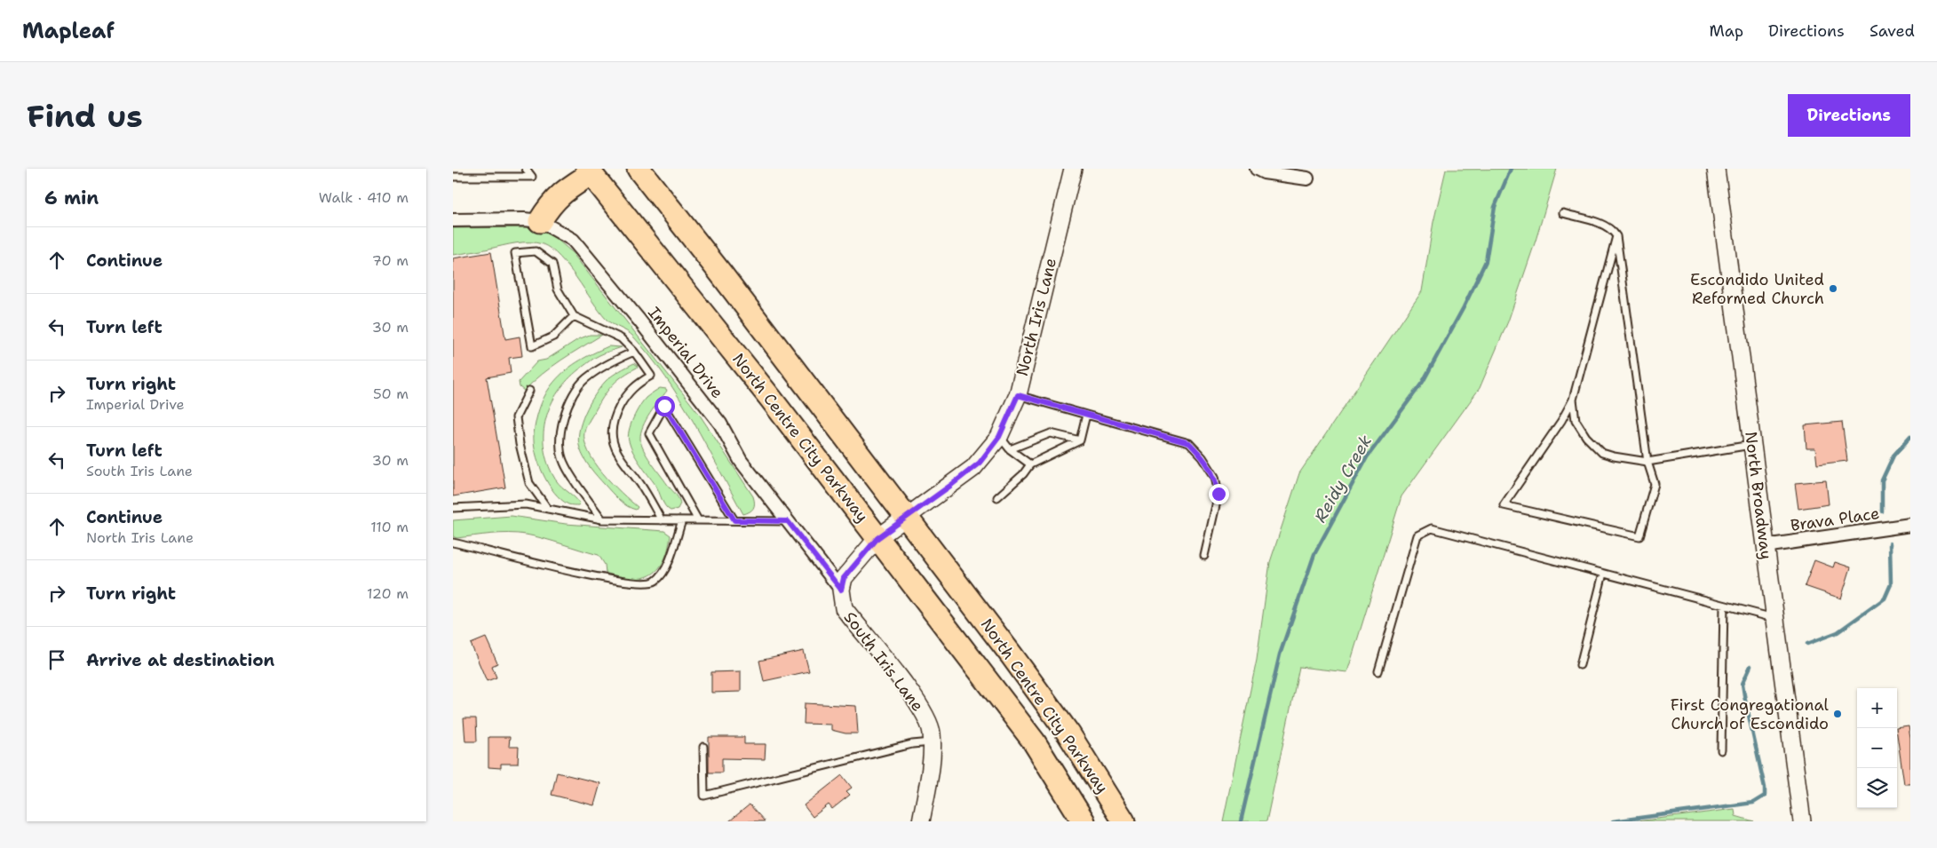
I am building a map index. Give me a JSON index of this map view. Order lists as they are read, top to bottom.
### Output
{
  "streets": {
    "highway": ["North Centre City Parkway"],
    "street": [
      "North Iris Lane",
      "Imperial Drive",
      "North Broadway",
      "Brava Place",
      "South Iris Lane"
    ]
  },
  "crossings": [
    ["North Iris Lane", "North Centre City Parkway"],
    ["Imperial Drive", "South Iris Lane"],
    ["North Broadway", "Brava Place"]
  ],
  "water": ["Reidy Creek"],
  "places": ["Escondido United Reformed Church", "First Congregational Church of Escondido"],
  "page": {
    "header": "Mapleaf",
    "nav": ["Map", "Directions", "Saved"],
    "buttons": "Directions",
    "title": "Find us",
    "heading": ["6 min", "Walk · 410 m"],
    "list": [
      ["Continue", "70 m"],
      ["Turn left", "30 m"],
      ["Turn right", "Imperial Drive", "50 m"],
      ["Turn left", "South Iris Lane", "30 m"],
      ["Continue", "North Iris Lane", "110 m"],
      ["Turn right", "120 m"],
      "Arrive at destination"
    ],
    "map_buttons": ["+", "−"]
  }
}
